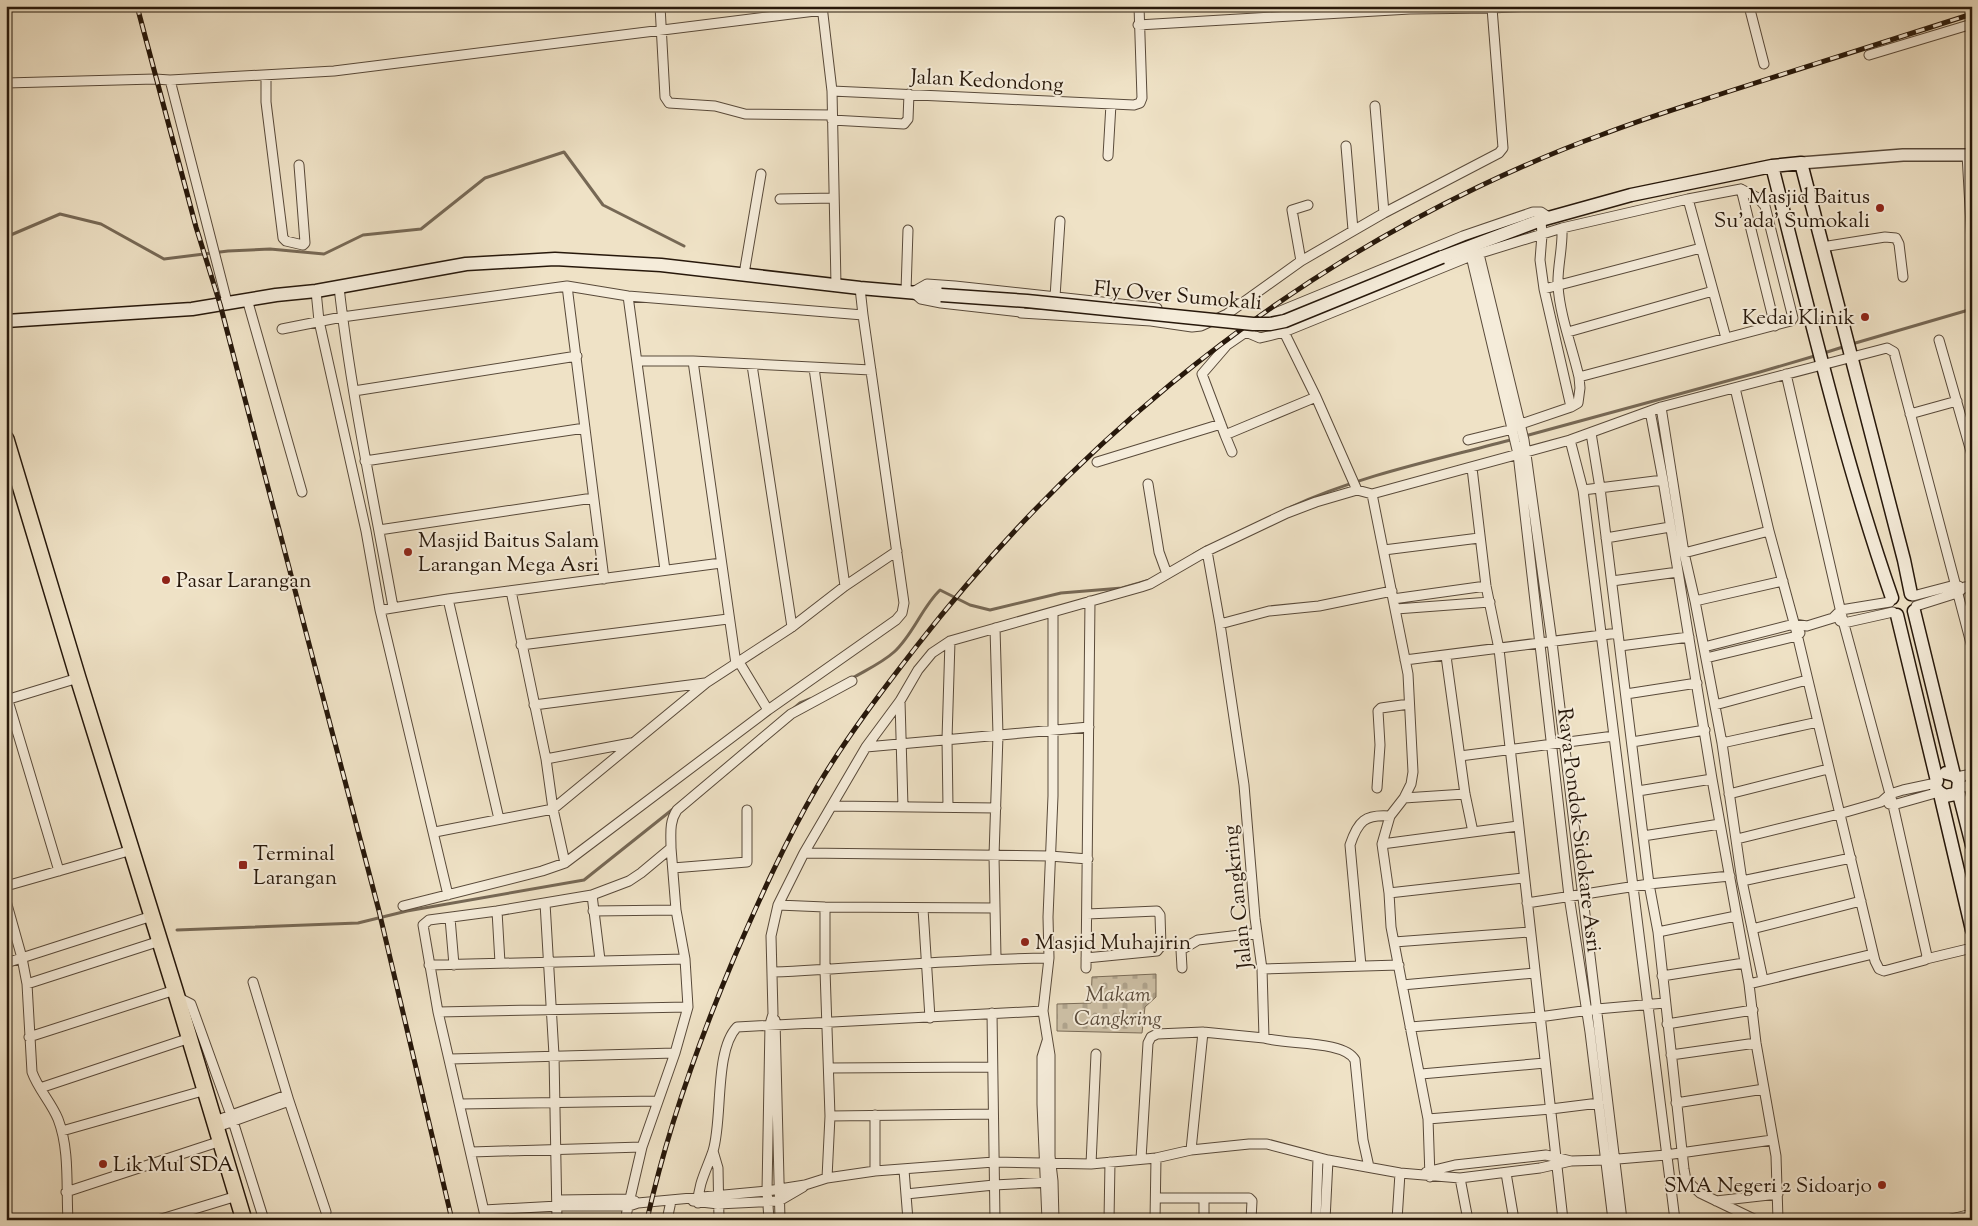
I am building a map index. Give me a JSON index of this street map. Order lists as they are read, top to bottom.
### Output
{
  "streets": {
    "main road": ["Fly Over Sumokali"],
    "street": ["Jalan Kedondong", "Raya Pondok Sidokare Asri", "Jalan Cangkring"]
  },
  "parks": ["Makam Cangkring"],
  "places": {
    "other": [
      "Masjid Baitus Su'ada' Sumokali",
      "Kedai Klinik",
      "Masjid Baitus Salam Larangan Mega Asri",
      "Pasar Larangan",
      "Masjid Muhajirin",
      "Lik Mul SDA",
      "SMA Negeri 2 Sidoarjo"
    ],
    "transit": ["Terminal Larangan"]
  }
}
